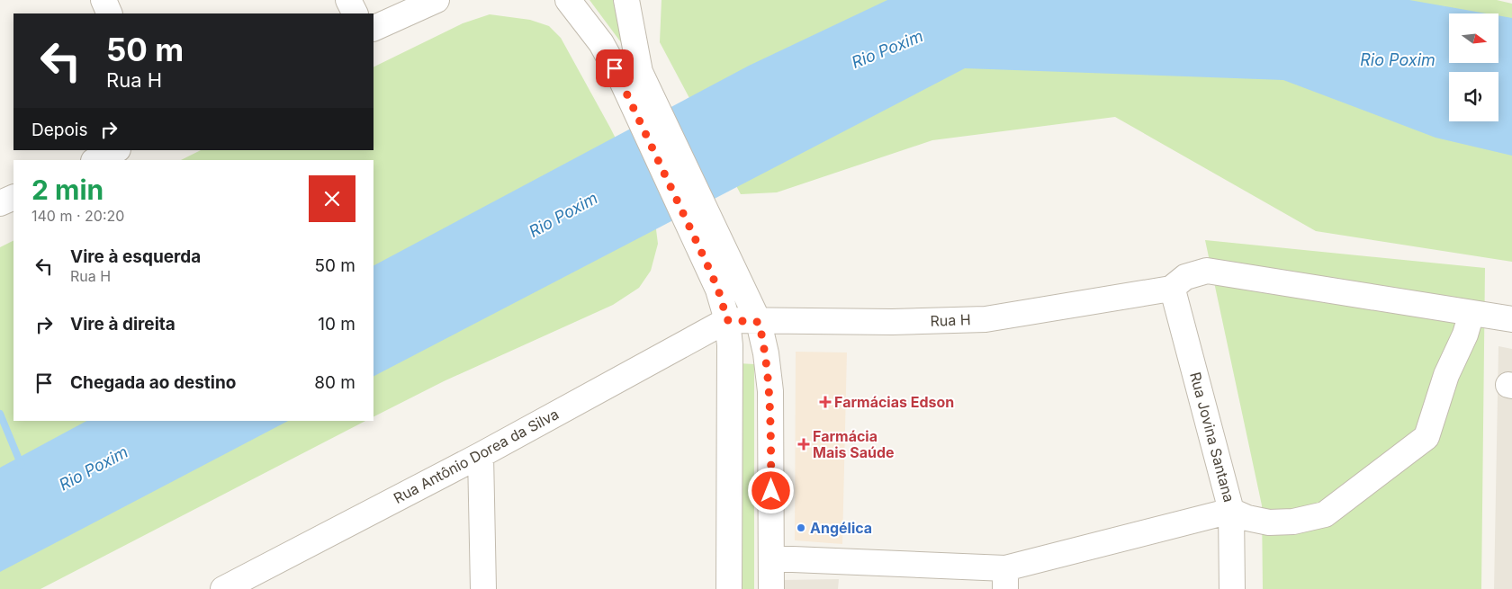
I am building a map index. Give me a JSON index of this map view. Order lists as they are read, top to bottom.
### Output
{
  "streets": {
    "street": ["Rua H", "Rua Jovina Santana", "Rua Antônio Dorea da Silva"]
  },
  "crossings": [
    ["Rua H", "Rua Jovina Santana"],
    ["Rua H", "Rua Antônio Dorea da Silva"]
  ],
  "water": ["Rio Poxim"],
  "places": {
    "health": ["Farmácias Edson", "Farmácia Mais Saúde"],
    "other": ["Angélica"]
  },
  "north": "right",
  "page": {
    "turn": ["50 m", "Rua H"],
    "then": "Depois",
    "heading": ["2 min", "140 m · 20:20"],
    "list": [
      {
        "name": "Vire à esquerda",
        "note": "Rua H",
        "value": "50 m"
      },
      {
        "name": "Vire à direita",
        "value": "10 m"
      },
      {
        "name": "Chegada ao destino",
        "value": "80 m"
      }
    ]
  }
}
